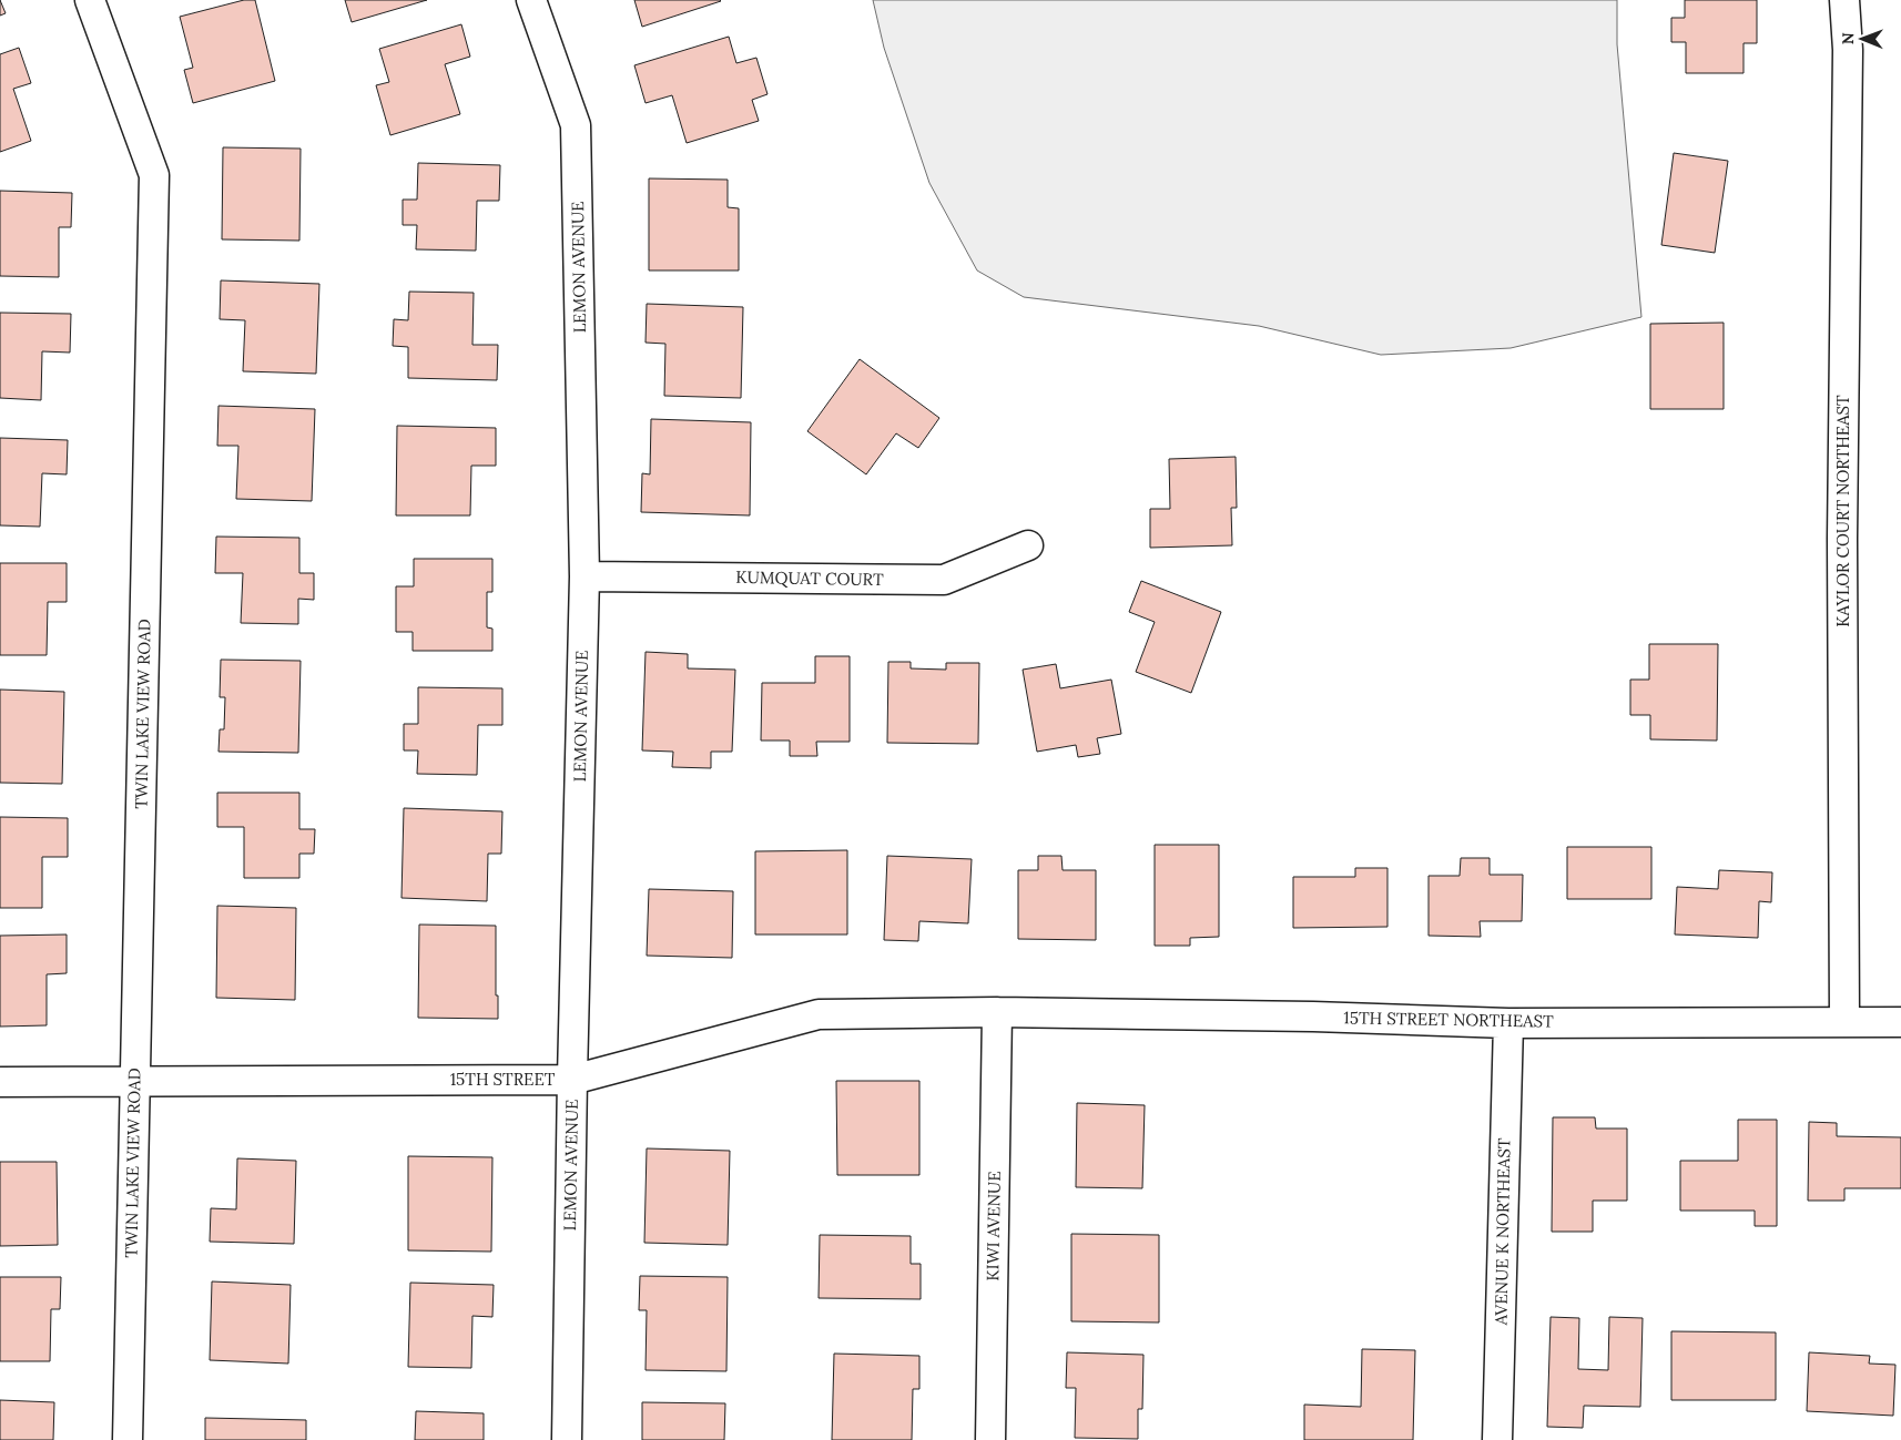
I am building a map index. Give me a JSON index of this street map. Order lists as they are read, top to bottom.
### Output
{
  "streets": {
    "street": [
      "LEMON AVENUE",
      "KAYLOR COURT NORTHEAST",
      "KUMQUAT COURT",
      "TWIN LAKE VIEW ROAD",
      "15TH STREET NORTHEAST",
      "15TH STREET",
      "KIWI AVENUE",
      "AVENUE K NORTHEAST"
    ]
  },
  "crossings": [
    ["LEMON AVENUE", "KUMQUAT COURT"],
    ["LEMON AVENUE", "15TH STREET"],
    ["KAYLOR COURT NORTHEAST", "15TH STREET NORTHEAST"],
    ["TWIN LAKE VIEW ROAD", "15TH STREET"],
    ["15TH STREET NORTHEAST", "15TH STREET"],
    ["15TH STREET NORTHEAST", "KIWI AVENUE"],
    ["15TH STREET NORTHEAST", "AVENUE K NORTHEAST"],
    ["15TH STREET", "KIWI AVENUE"]
  ],
  "north": "left"
}
